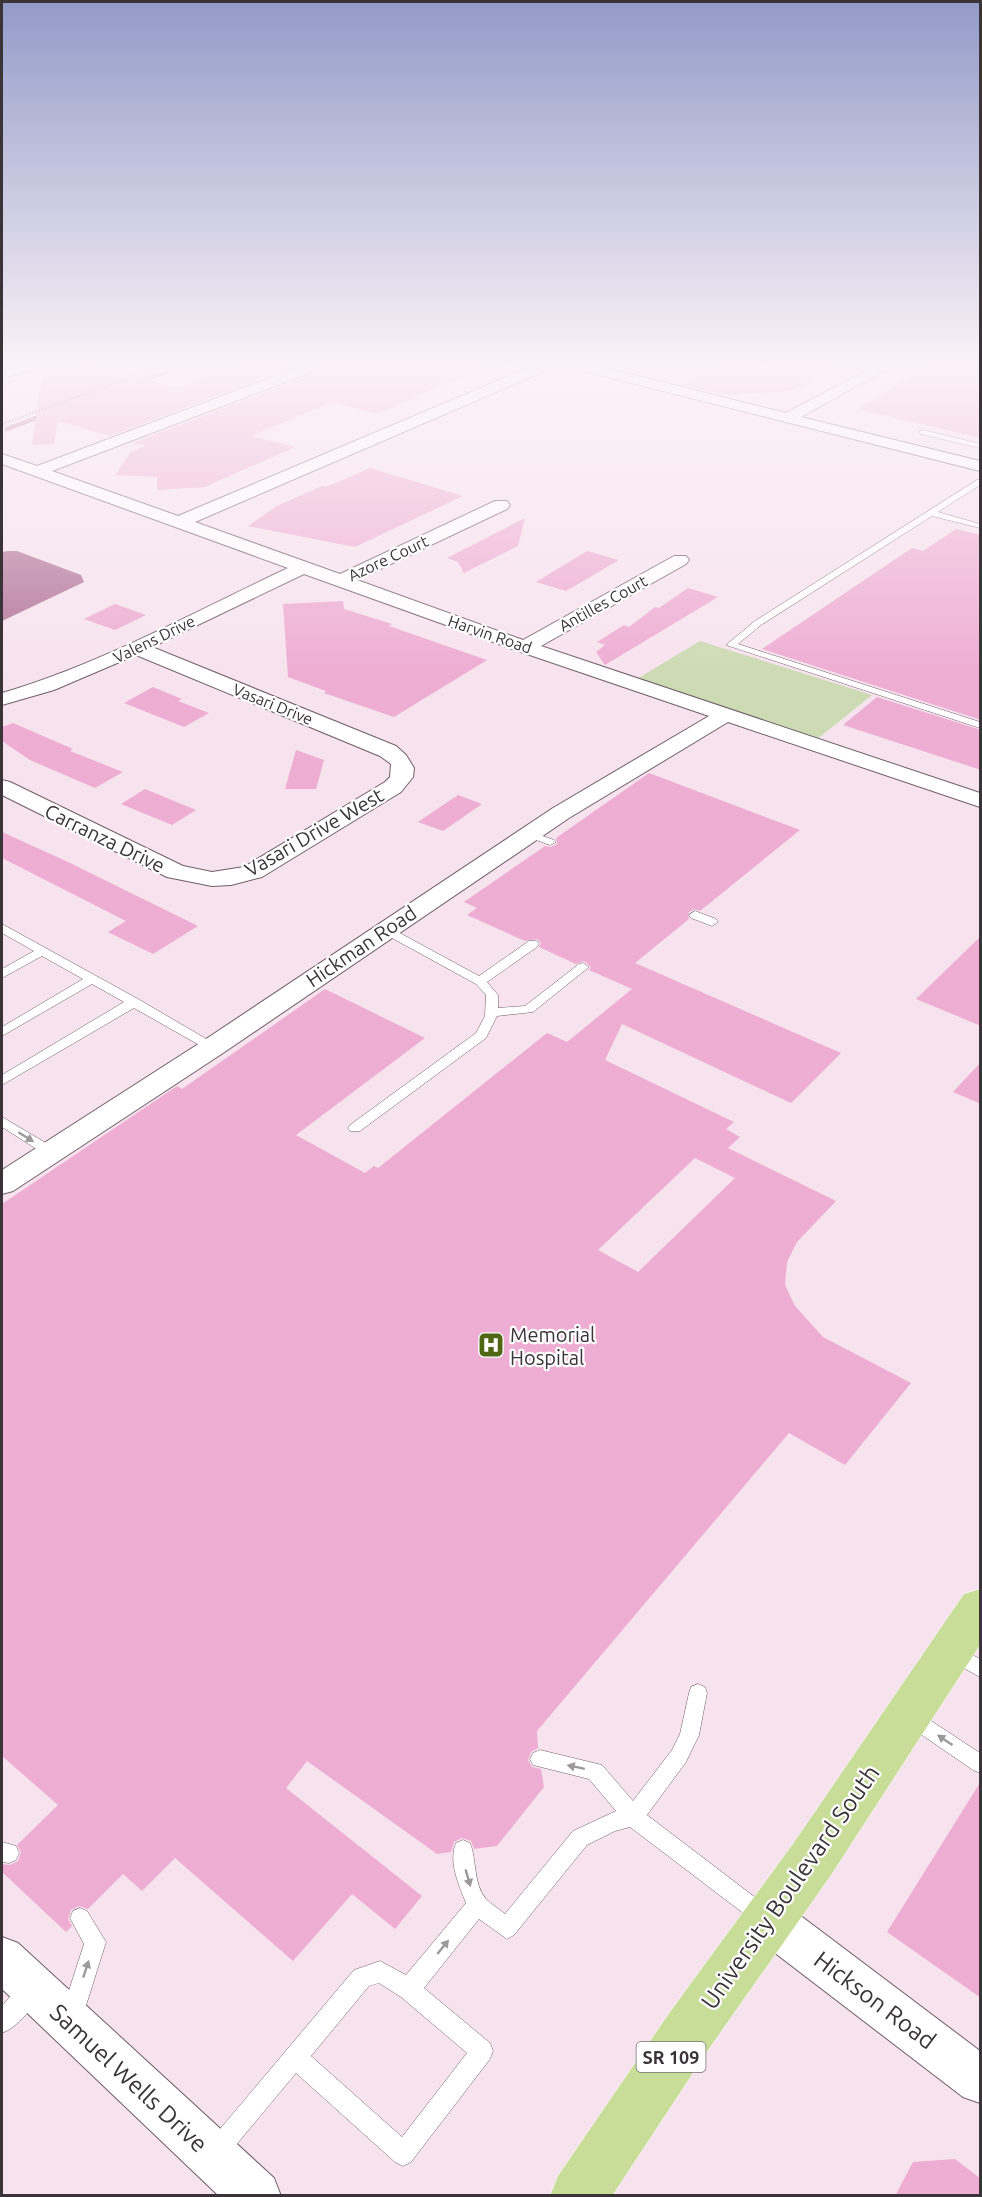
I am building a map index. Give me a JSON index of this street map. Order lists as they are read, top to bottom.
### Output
{
  "streets": {
    "main road": ["University Boulevard South", "SR 109"],
    "street": [
      "Azore Court",
      "Antilles Court",
      "Harvin Road",
      "Valens Drive",
      "Vasari Drive",
      "Vasari Drive West",
      "Carranza Drive",
      "Hickman Road",
      "Hickson Road",
      "Samuel Wells Drive"
    ]
  },
  "crossings": [
    ["Azore Court", "Harvin Road"],
    ["Antilles Court", "Harvin Road"],
    ["Harvin Road", "Valens Drive"],
    ["Harvin Road", "Hickman Road"],
    ["Valens Drive", "Vasari Drive"],
    ["Vasari Drive", "Vasari Drive West"],
    ["Vasari Drive West", "Carranza Drive"],
    ["University Boulevard South", "Hickson Road"]
  ],
  "places": {
    "hospital": ["Memorial Hospital"]
  }
}
